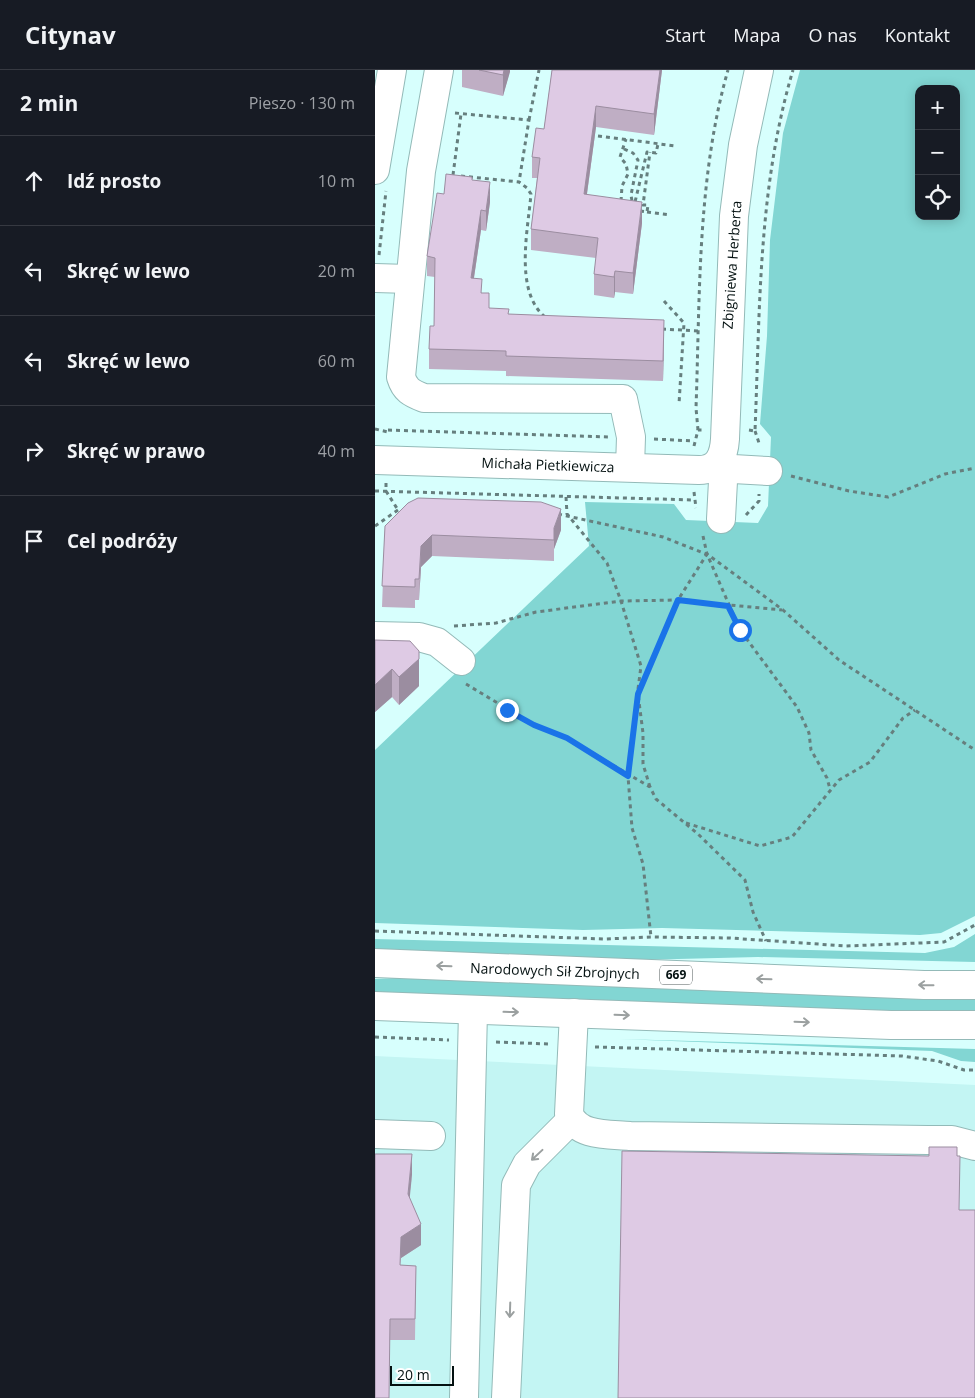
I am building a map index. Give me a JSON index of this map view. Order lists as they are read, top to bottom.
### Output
{
  "streets": {
    "main road": [
      "Zbigniewa Herberta",
      "Michała Pietkiewicza",
      "Narodowych Sił Zbrojnych",
      "669"
    ]
  },
  "crossings": [
    ["Zbigniewa Herberta", "Michała Pietkiewicza"]
  ],
  "scale_bar": "20 m",
  "page": {
    "header": "Citynav",
    "nav": [
      "Start",
      "Mapa",
      "O nas",
      "Kontakt"
    ],
    "heading": ["2 min", "Pieszo · 130 m"],
    "map_buttons": ["+", "−"],
    "list": [
      ["Idź prosto", "10 m"],
      ["Skręć w lewo", "20 m"],
      ["Skręć w lewo", "60 m"],
      ["Skręć w prawo", "40 m"],
      "Cel podróży"
    ],
    "scale": "20 m"
  }
}
